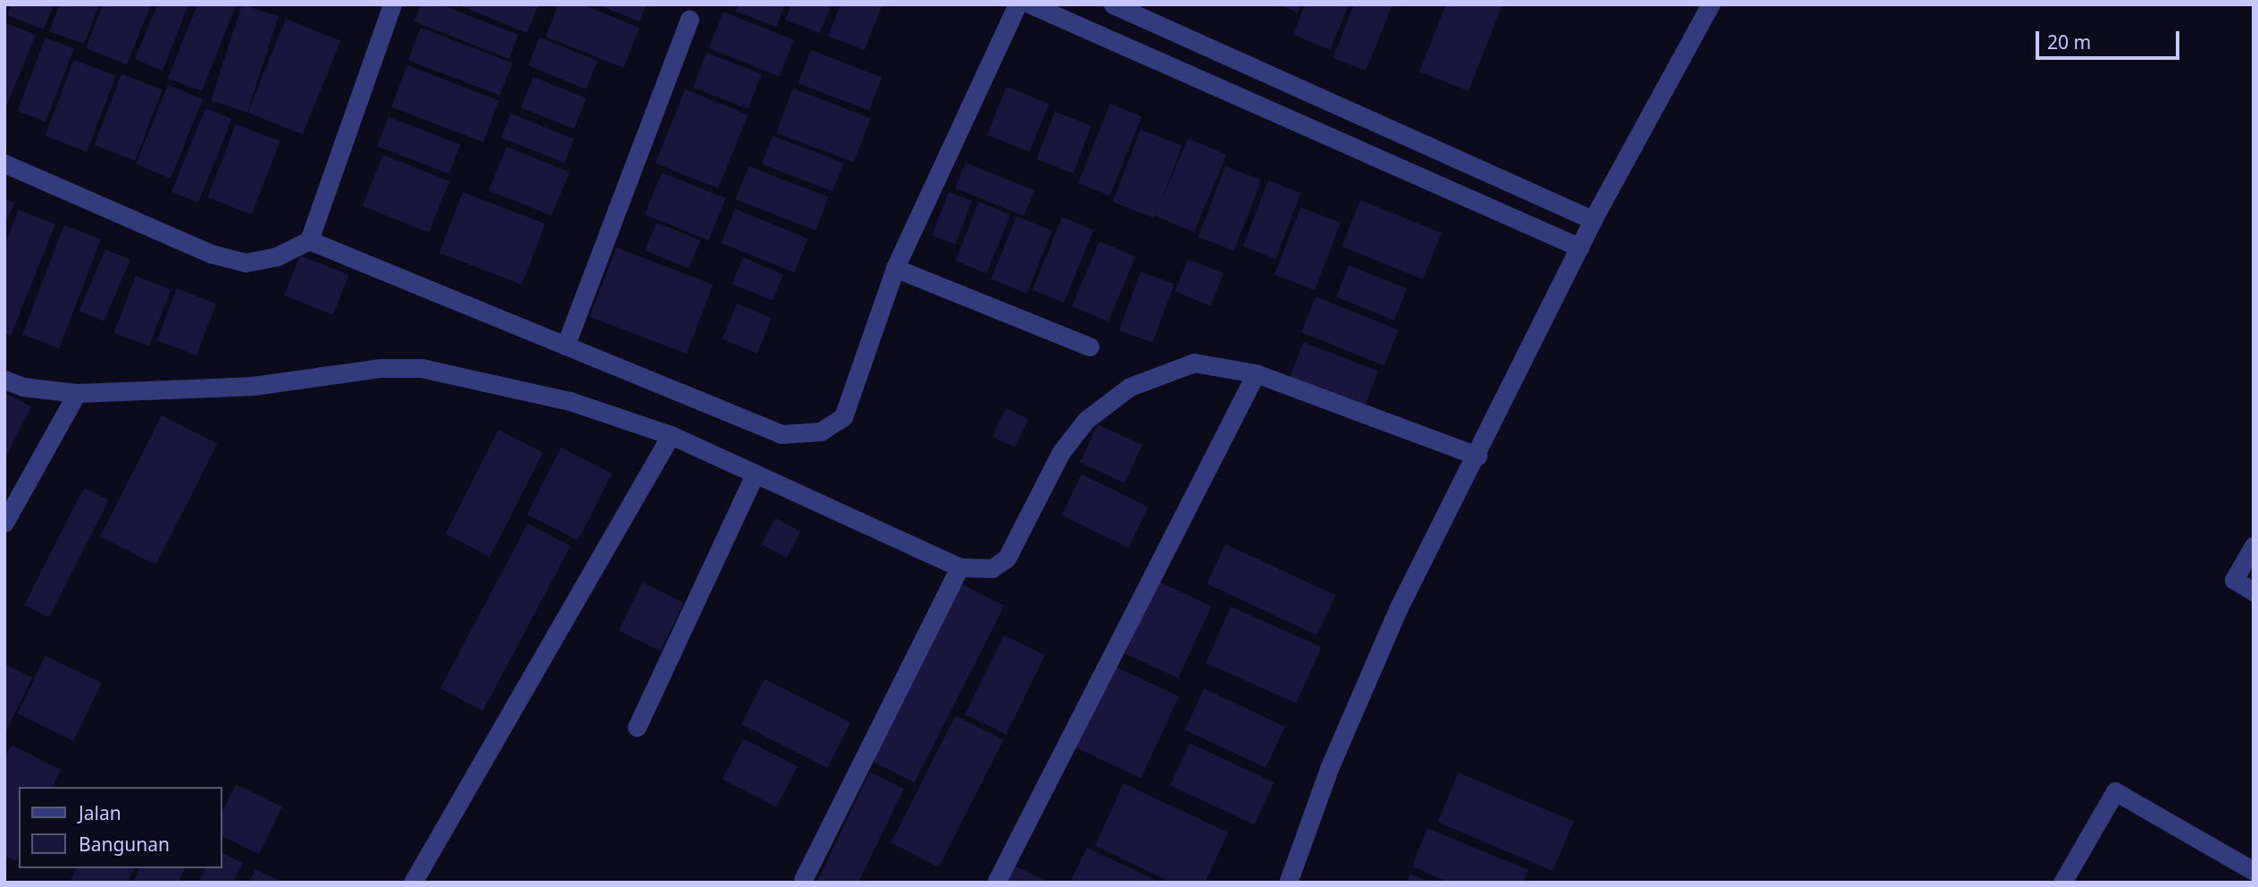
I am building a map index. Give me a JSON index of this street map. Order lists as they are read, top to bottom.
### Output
{
  "legend": ["Jalan", "Bangunan"],
  "scale_bar": "20 m"
}
